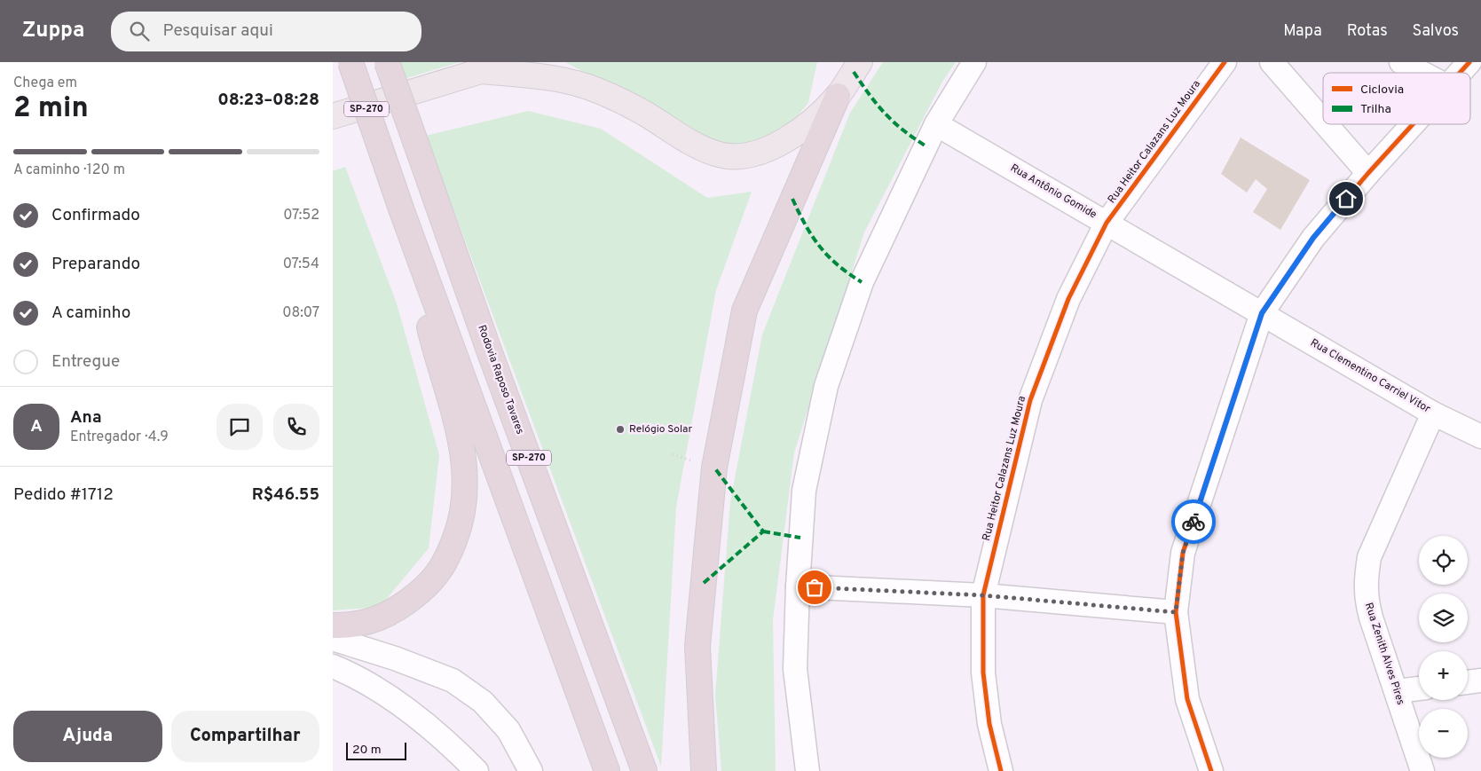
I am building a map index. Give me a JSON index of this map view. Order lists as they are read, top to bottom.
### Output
{
  "streets": {
    "highway": ["SP-270", "Rodovia Raposo Tavares"],
    "street": [
      "Rua Heitor Calazans Luz Moura",
      "Rua Antônio Gomide",
      "Rua Clementino Carriel Vitor",
      "Rua Zenith Alves Pires"
    ]
  },
  "crossings": [
    ["Rua Heitor Calazans Luz Moura", "Rua Antônio Gomide"],
    ["Rua Antônio Gomide", "Rua Clementino Carriel Vitor"],
    ["Rua Clementino Carriel Vitor", "Rua Zenith Alves Pires"]
  ],
  "places": ["Relógio Solar"],
  "legend": ["Ciclovia", "Trilha"],
  "scale_bar": "20 m",
  "page": {
    "header": "Zuppa",
    "search": "Pesquisar aqui",
    "nav": ["Mapa", "Rotas", "Salvos"],
    "heading": ["2 min", "Chega em", "08:23–08:28"],
    "panel": [
      "Ana",
      "Entregador · 4.9",
      "Pedido #1712",
      "R$46.55"
    ],
    "bar": "A caminho · 120 m",
    "list": [
      ["Confirmado", "07:52"],
      ["Preparando", "07:54"],
      ["A caminho", "08:07"],
      "Entregue"
    ],
    "round": "A",
    "map_buttons": ["+", "−"],
    "buttons": ["Ajuda", "Compartilhar"],
    "scale": "20 m"
  }
}
